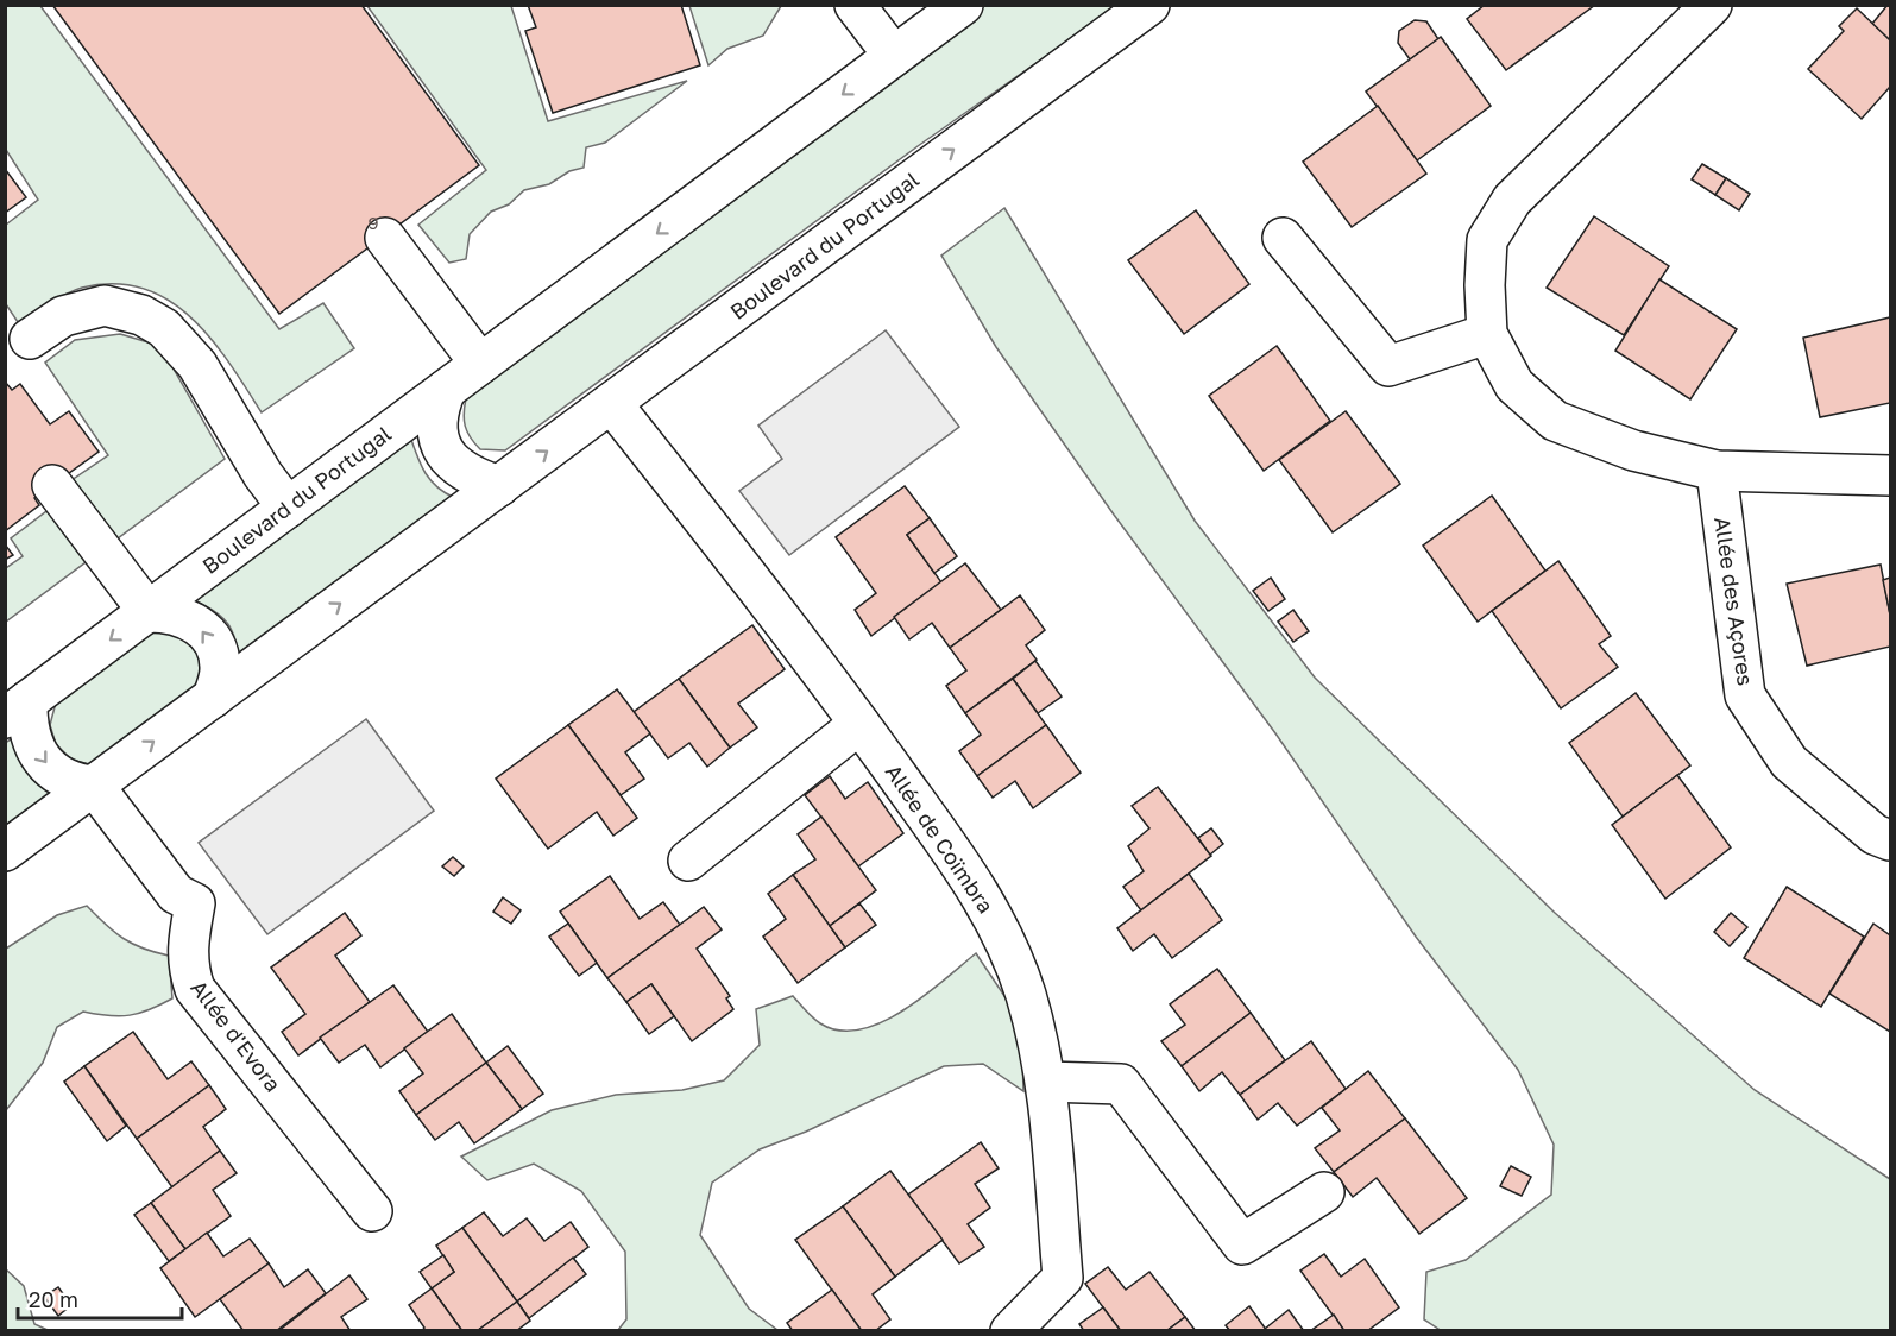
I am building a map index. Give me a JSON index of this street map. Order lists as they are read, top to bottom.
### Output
{
  "streets": {
    "street": [
      "Boulevard du Portugal",
      "Allée des Açores",
      "Allée de Coïmbra",
      "Allée d'Evora"
    ]
  },
  "crossings": [
    ["Boulevard du Portugal", "Allée de Coïmbra"],
    ["Boulevard du Portugal", "Allée d'Evora"]
  ],
  "house_numbers": ["9"],
  "scale_bar": "20 m"
}
